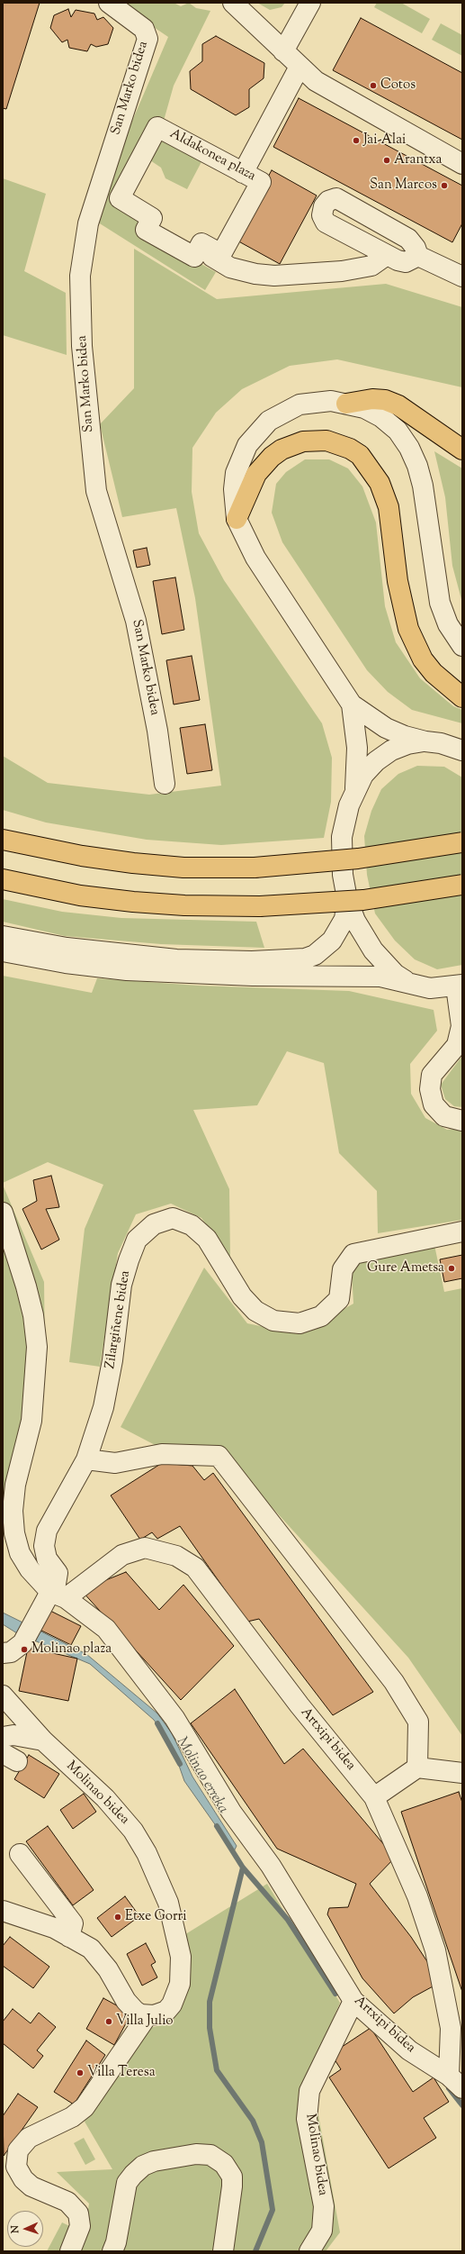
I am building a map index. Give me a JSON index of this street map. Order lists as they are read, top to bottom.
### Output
{
  "streets": {
    "street": [
      "San Marko bidea",
      "Aldakonea plaza",
      "Zilargiñene bidea",
      "Artxipi bidea",
      "Molinao bidea"
    ]
  },
  "crossings": [
    ["Zilargiñene bidea", "Artxipi bidea"],
    ["Artxipi bidea", "Molinao bidea"]
  ],
  "water": ["Molinao erreka"],
  "places": [
    "Cotos",
    "Jai-Alai",
    "Arantxa",
    "San Marcos",
    "Gure Ametsa",
    "Molinao plaza",
    "Etxe Gorri",
    "Villa Julio",
    "Villa Teresa"
  ],
  "north": "left"
}
